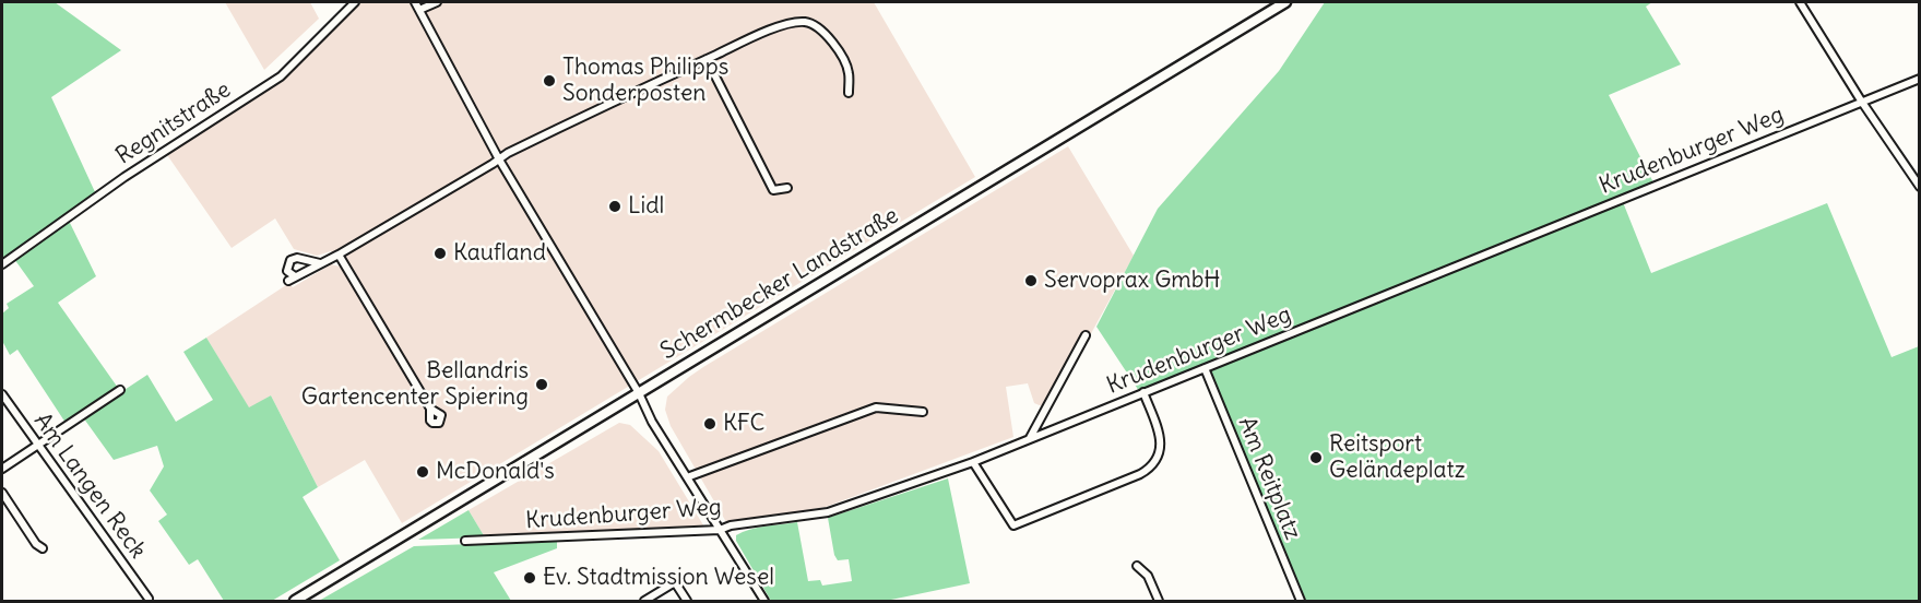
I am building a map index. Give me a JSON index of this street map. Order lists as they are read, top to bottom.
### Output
{
  "streets": {
    "main road": ["Schermbecker Landstraße"],
    "street": [
      "Regnitstraße",
      "Krudenburger Weg",
      "Am Reitplatz",
      "Am Langen Reck"
    ]
  },
  "crossings": [
    ["Krudenburger Weg", "Am Reitplatz"]
  ],
  "places": [
    "Thomas Philipps Sonderposten",
    "Lidl",
    "Kaufland",
    "Servoprax GmbH",
    "Bellandris Gartencenter Spiering",
    "KFC",
    "Reitsport Geländeplatz",
    "McDonald's",
    "Ev. Stadtmission Wesel"
  ]
}
